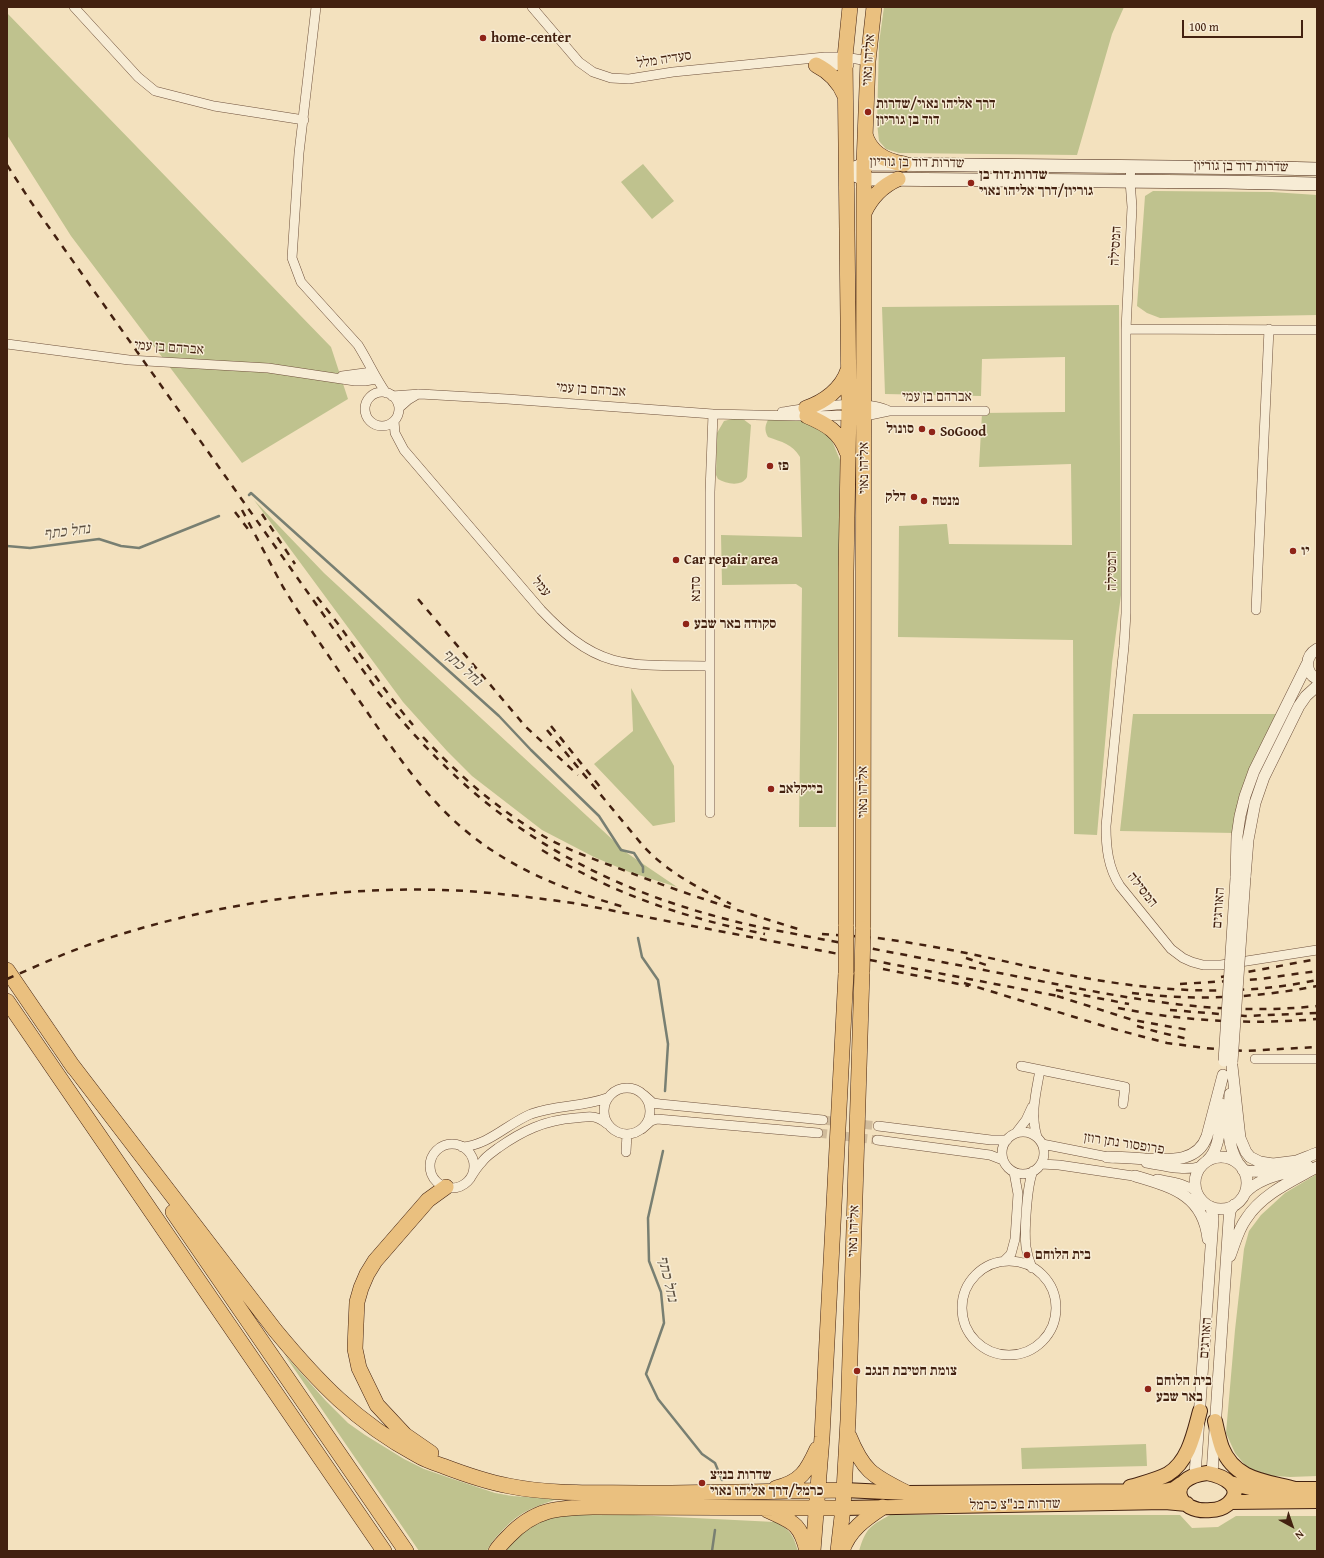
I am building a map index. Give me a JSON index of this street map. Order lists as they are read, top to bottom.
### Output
{
  "streets": {
    "highway": ["אליהו נאוי"],
    "main road": ["שדרות דוד בן גוריון", "שדרות בנ\"צ כרמל"],
    "street": [
      "סעדיה מלל",
      "המסילה",
      "אברהם בן עמי",
      "עמל",
      "סדנא",
      "האורגים",
      "פרופסור נתן רוזן"
    ]
  },
  "crossings": [
    ["סעדיה מלל", "אליהו נאוי"],
    ["אליהו נאוי", "שדרות דוד בן גוריון"],
    ["אליהו נאוי", "אברהם בן עמי"],
    ["אליהו נאוי", "שדרות בנ\"צ כרמל"],
    ["שדרות דוד בן גוריון", "המסילה"],
    ["אברהם בן עמי", "עמל"],
    ["אברהם בן עמי", "סדנא"],
    ["עמל", "סדנא"],
    ["האורגים", "פרופסור נתן רוזן"],
    ["האורגים", "שדרות בנ\"צ כרמל"]
  ],
  "water": ["נחל כתף"],
  "places": [
    "home-center",
    "דרך אליהו נאוי/שדרות דוד בן גוריון",
    "שדרות דוד בן גוריון/דרך אליהו נאוי",
    "סונול",
    "SoGood",
    "פז",
    "דלק",
    "מנטה",
    "יו",
    "Car repair area",
    "סקודה באר שבע",
    "בייקלאב",
    "בית הלוחם",
    "צומת חטיבת הנגב",
    "בית הלוחם באר שבע",
    "שדרות בנ״צ כרמל/דרך אליהו נאוי"
  ],
  "scale_bar": "100 m",
  "north": "bottom right"
}
